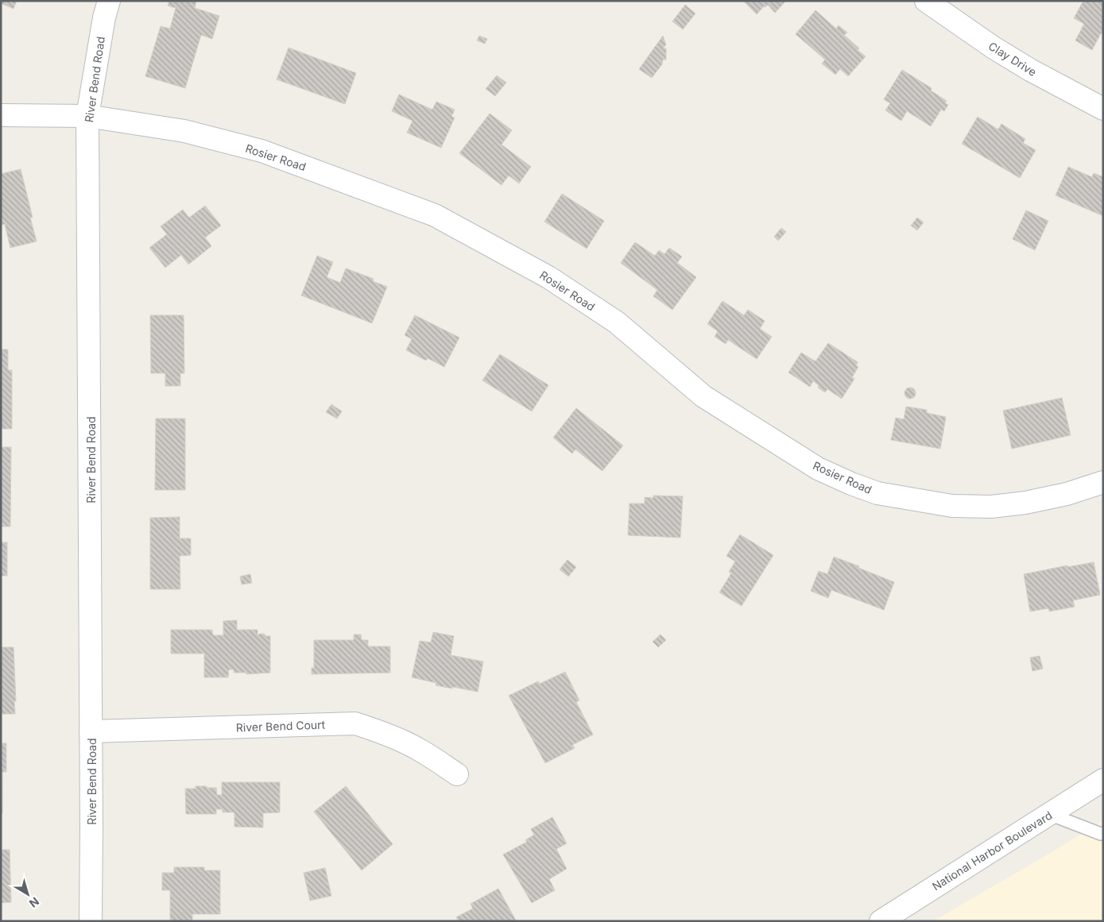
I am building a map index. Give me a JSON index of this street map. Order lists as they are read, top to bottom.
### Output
{
  "streets": {
    "street": [
      "Clay Drive",
      "River Bend Road",
      "Rosier Road",
      "River Bend Court",
      "National Harbor Boulevard"
    ]
  },
  "crossings": [
    ["River Bend Road", "Rosier Road"],
    ["River Bend Road", "River Bend Court"]
  ],
  "north": "bottom right"
}
